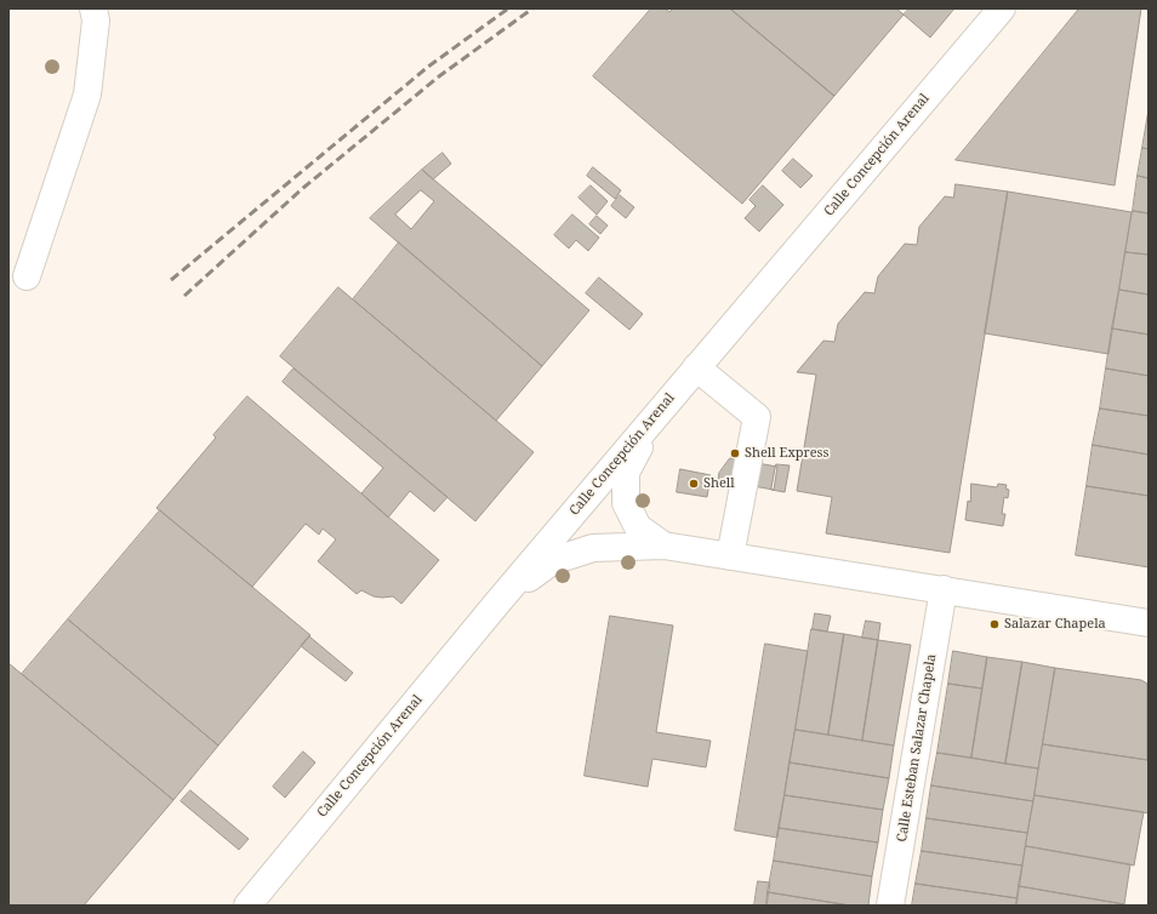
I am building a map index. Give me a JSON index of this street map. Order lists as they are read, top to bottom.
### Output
{
  "streets": {
    "street": ["Calle Concepción Arenal", "Calle Esteban Salazar Chapela"]
  },
  "places": ["Shell Express", "Shell", "Salazar Chapela"]
}
